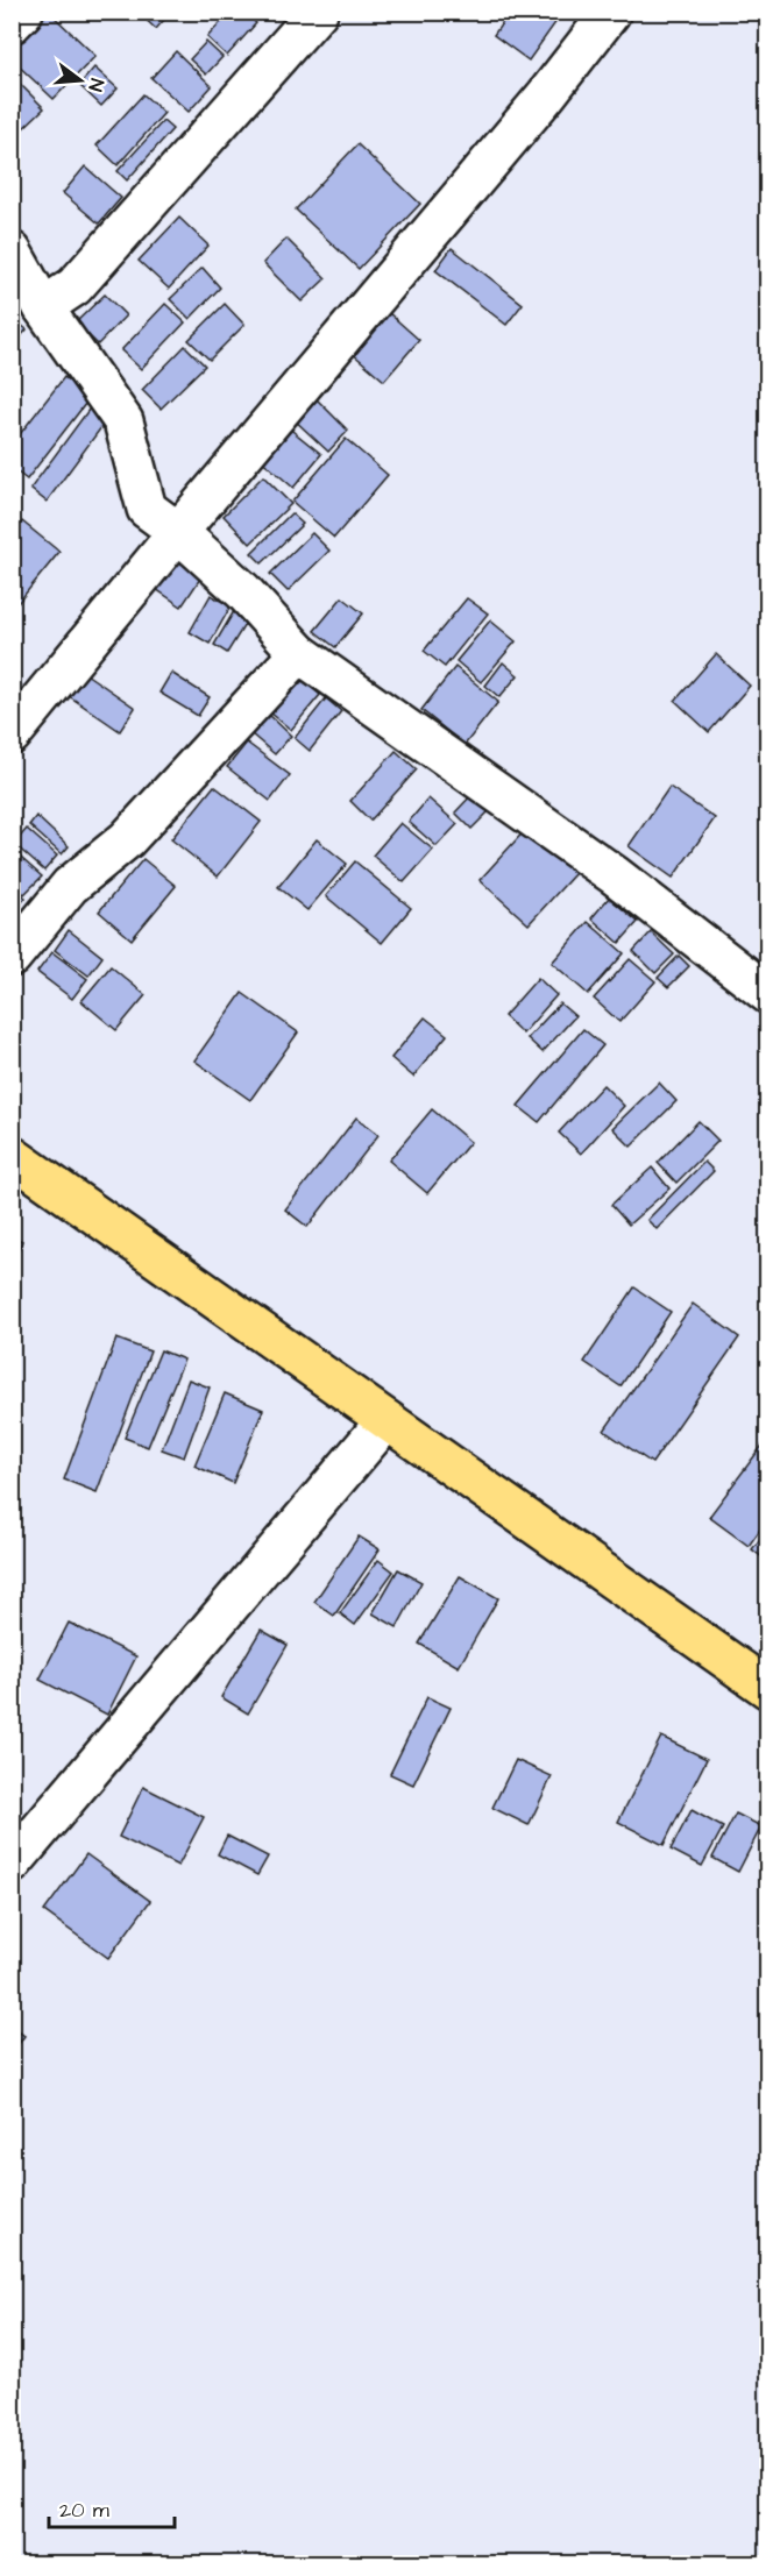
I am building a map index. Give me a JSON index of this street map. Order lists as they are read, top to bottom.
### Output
{
  "scale_bar": "20 m",
  "north": "right"
}
